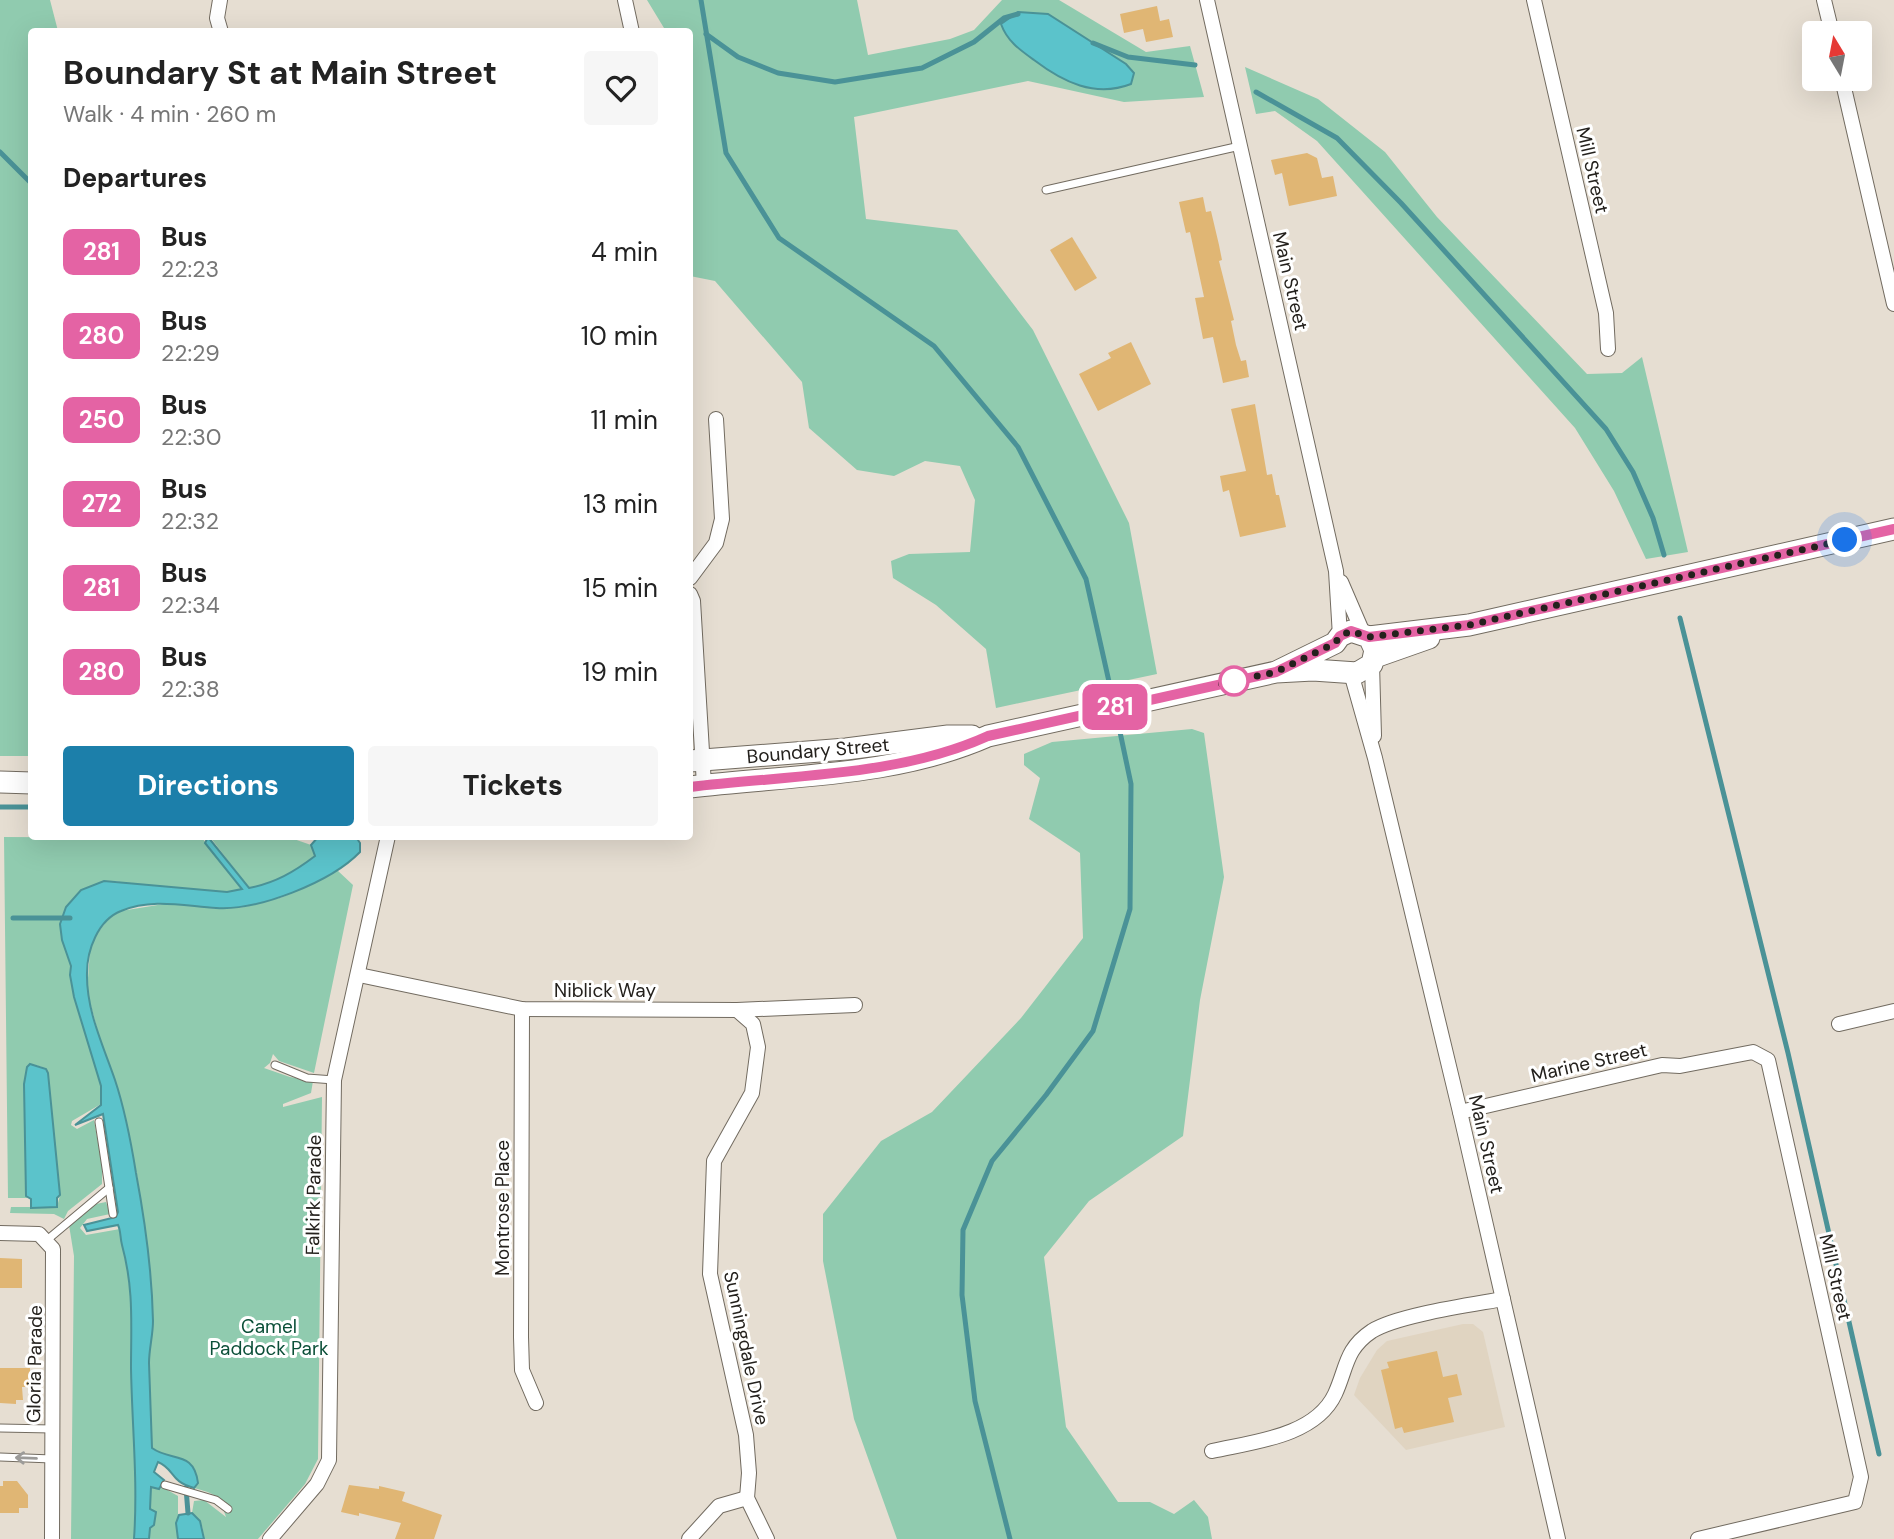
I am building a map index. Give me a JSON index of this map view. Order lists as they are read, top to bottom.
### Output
{
  "streets": {
    "street": [
      "Mill Street",
      "Main Street",
      "Boundary Street",
      "Niblick Way",
      "Marine Street",
      "Falkirk Parade",
      "Montrose Place",
      "Sunningdale Drive",
      "Gloria Parade"
    ]
  },
  "crossings": [
    ["Mill Street", "Marine Street"],
    ["Main Street", "Boundary Street"],
    ["Main Street", "Marine Street"],
    ["Niblick Way", "Falkirk Parade"],
    ["Niblick Way", "Montrose Place"],
    ["Niblick Way", "Sunningdale Drive"]
  ],
  "parks": ["Camel Paddock Park"],
  "lines": ["bus line 281"],
  "north": "top",
  "page": {
    "on_map": "281",
    "heading": [
      ["Boundary St at Main Street", "Walk · 4 min · 260 m"],
      "Departures"
    ],
    "list": [
      {
        "mark": "281",
        "name": "Bus",
        "note": "22:23",
        "value": "4 min"
      },
      {
        "mark": "280",
        "name": "Bus",
        "note": "22:29",
        "value": "10 min"
      },
      {
        "mark": "250",
        "name": "Bus",
        "note": "22:30",
        "value": "11 min"
      },
      {
        "mark": "272",
        "name": "Bus",
        "note": "22:32",
        "value": "13 min"
      },
      {
        "mark": "281",
        "name": "Bus",
        "note": "22:34",
        "value": "15 min"
      },
      {
        "mark": "280",
        "name": "Bus",
        "note": "22:38",
        "value": "19 min"
      }
    ],
    "buttons": ["Directions", "Tickets"]
  }
}
